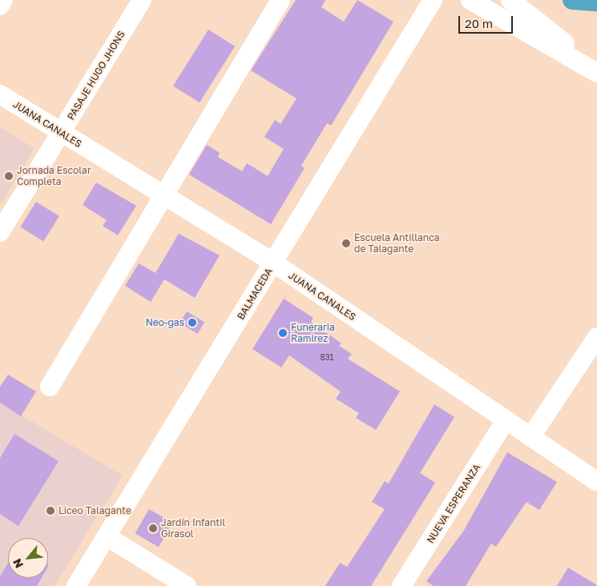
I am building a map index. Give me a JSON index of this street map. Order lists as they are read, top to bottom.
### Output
{
  "streets": {
    "street": [
      "PASAJE HUGO JHONS",
      "JUANA CANALES",
      "BALMACEDA",
      "NUEVA ESPERANZA"
    ]
  },
  "crossings": [
    ["PASAJE HUGO JHONS", "JUANA CANALES"],
    ["JUANA CANALES", "BALMACEDA"],
    ["JUANA CANALES", "NUEVA ESPERANZA"]
  ],
  "places": [
    "Jornada Escolar Completa",
    "Escuela Antillanca de Talagante",
    "Neo-gas",
    "Funeraria Ramirez",
    "Liceo Talagante",
    "Jardín Infantil Girasol"
  ],
  "house_numbers": ["831"],
  "scale_bar": "20 m",
  "north": "bottom left"
}
